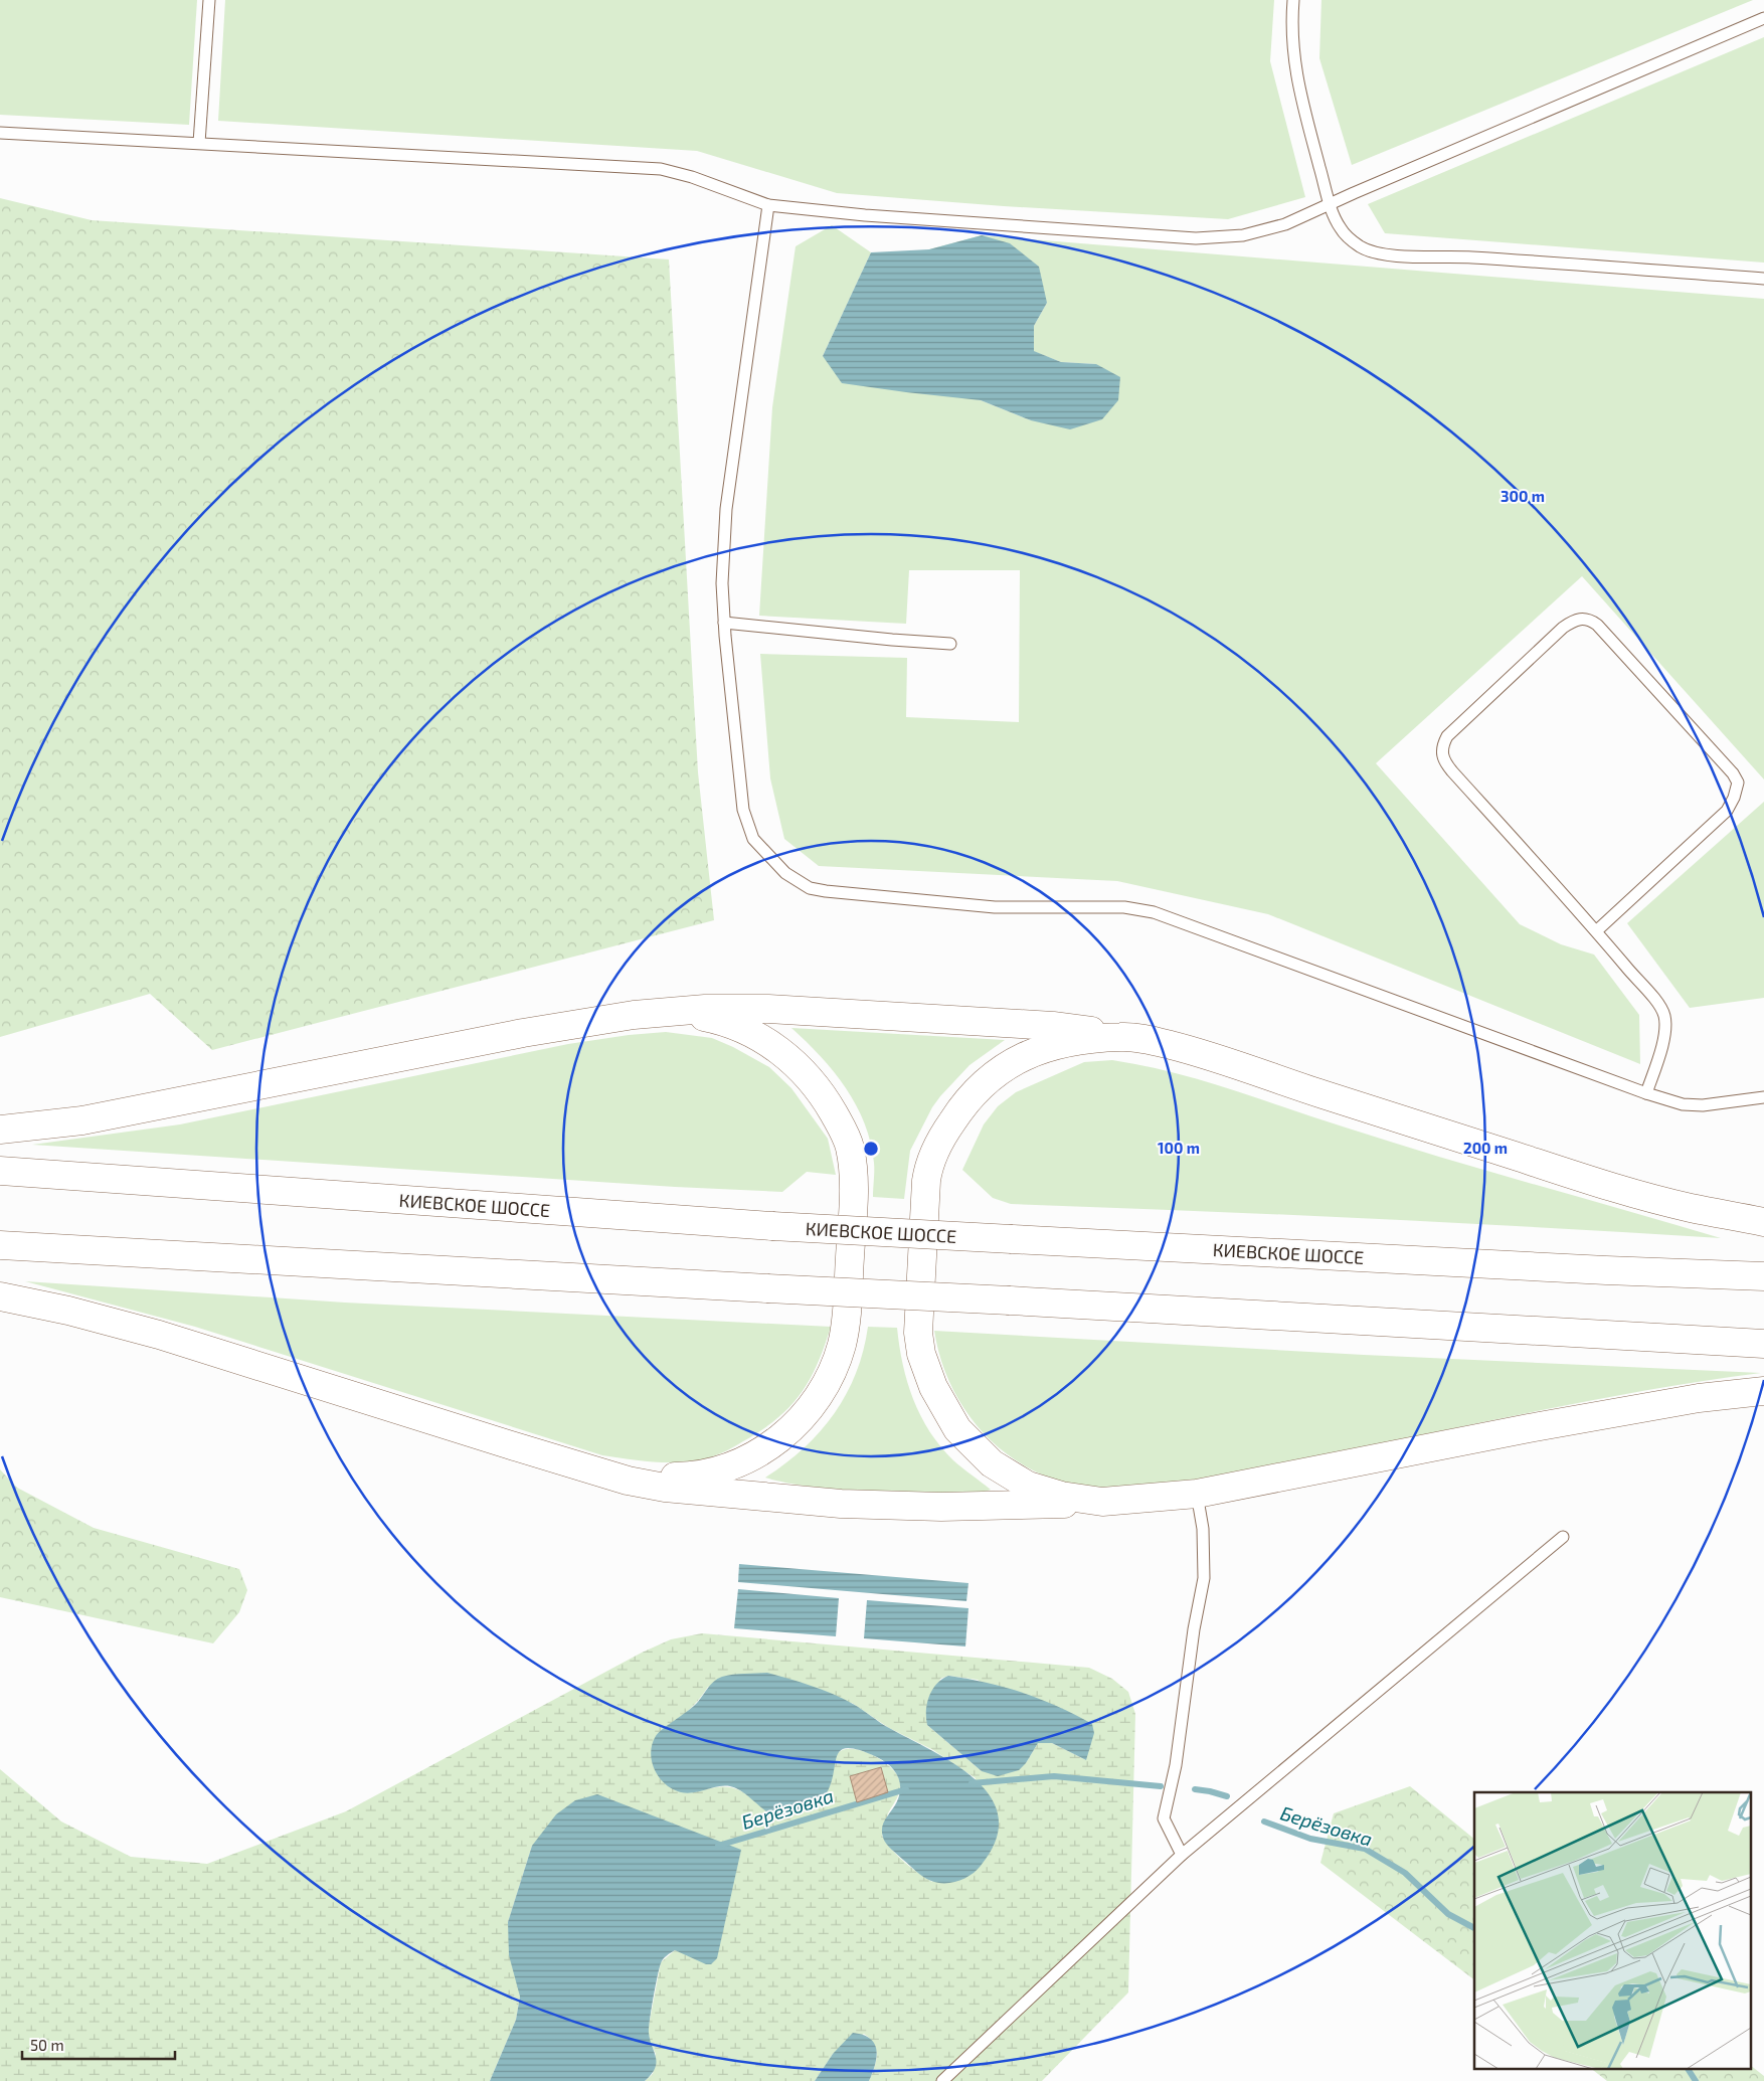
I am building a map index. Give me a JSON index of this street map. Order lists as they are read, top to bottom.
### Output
{
  "streets": {
    "main road": ["КИЕВСКОЕ ШОССЕ"]
  },
  "water": ["Берёзовка"],
  "scale_bar": "50 m",
  "rings": ["300 m", "100 m", "200 m"]
}
